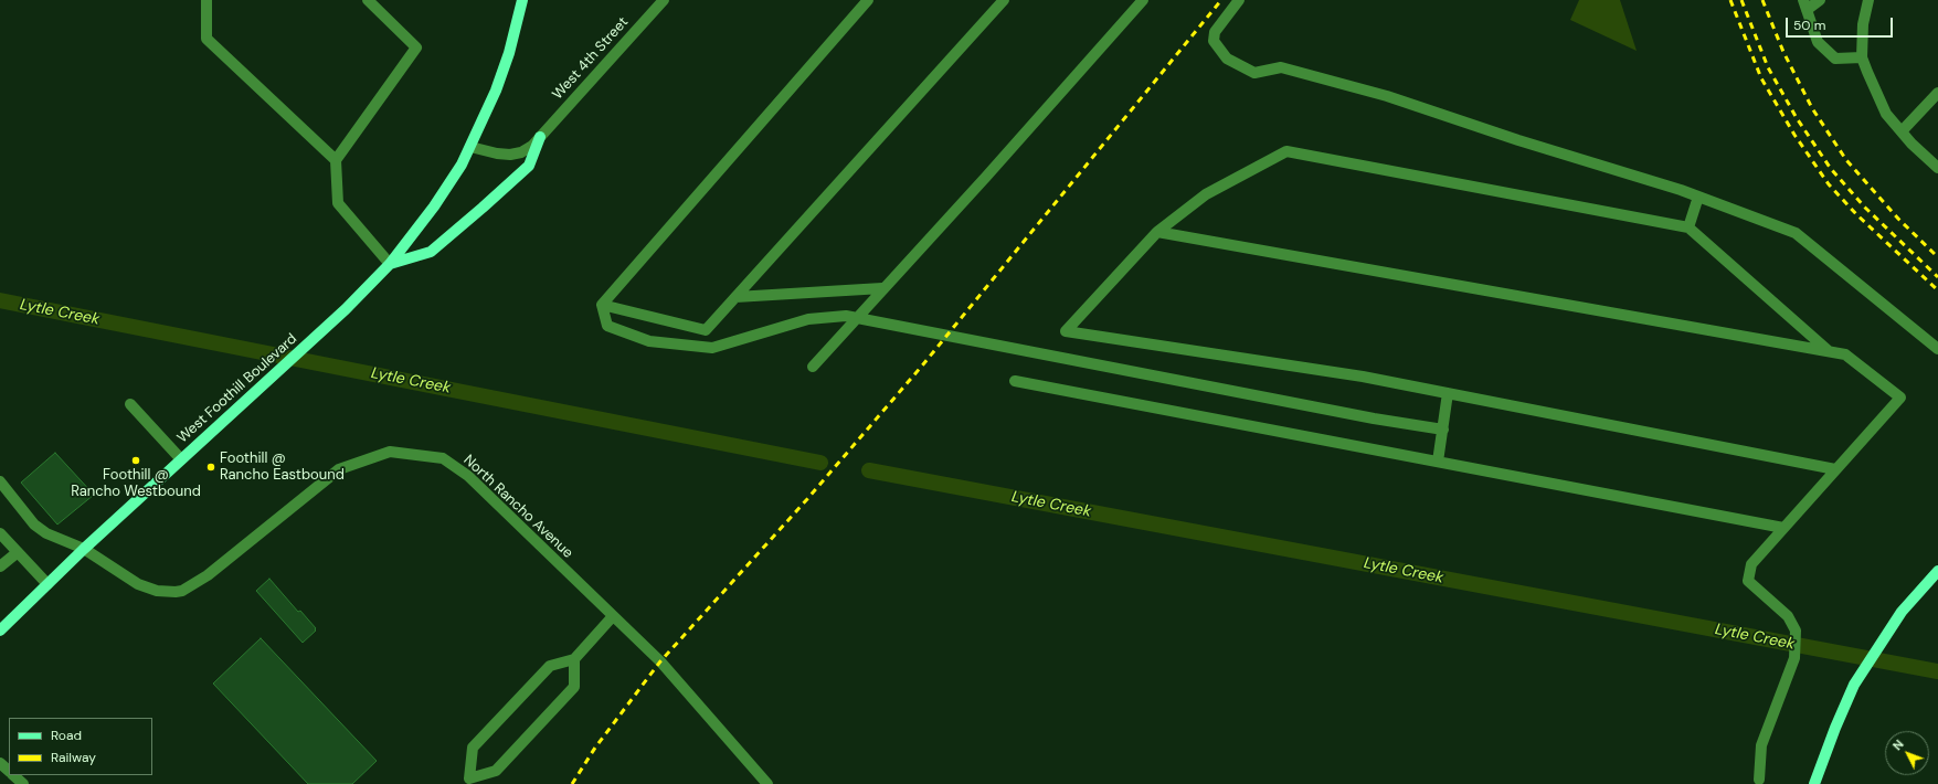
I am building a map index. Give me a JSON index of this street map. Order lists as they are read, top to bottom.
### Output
{
  "streets": {
    "main road": ["West Foothill Boulevard"],
    "street": ["West 4th Street", "North Rancho Avenue"]
  },
  "crossings": [
    ["West 4th Street", "West Foothill Boulevard"],
    ["West Foothill Boulevard", "North Rancho Avenue"]
  ],
  "water": ["Lytle Creek"],
  "places": ["Foothill @ Rancho Westbound", "Foothill @ Rancho Eastbound"],
  "legend": ["Road", "Railway"],
  "scale_bar": "50 m",
  "north": "top left"
}
